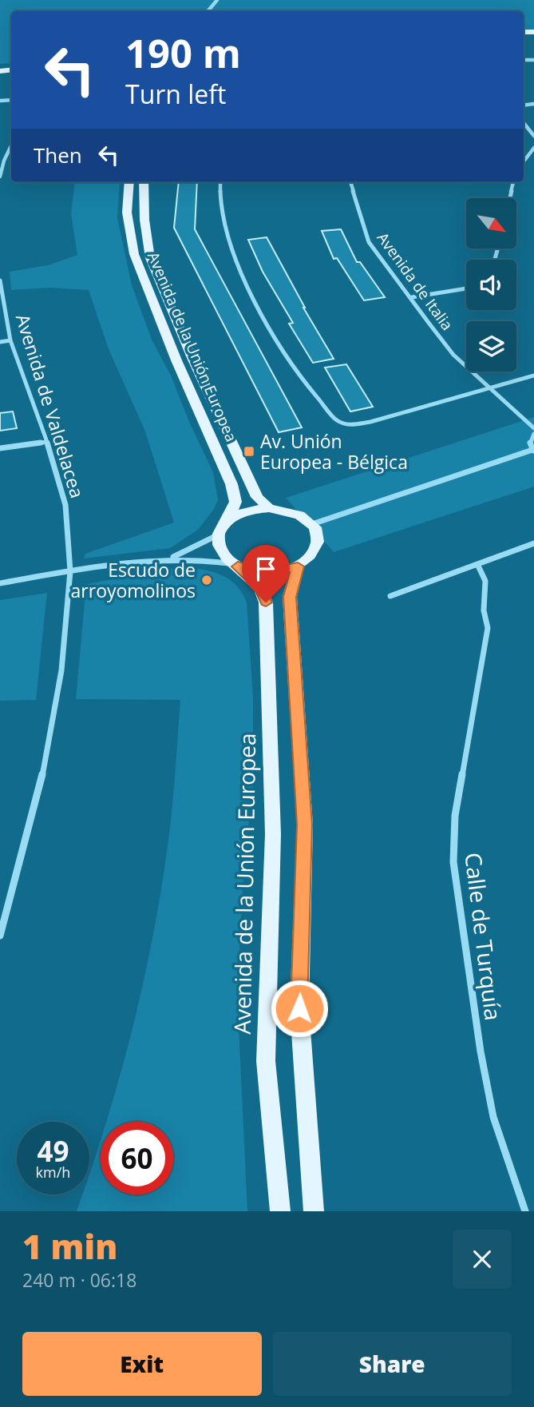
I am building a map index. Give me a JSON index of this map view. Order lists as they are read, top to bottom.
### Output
{
  "streets": {
    "main road": ["Avenida de la Unión Europea"],
    "street": ["Avenida de Italia", "Avenida de Valdelacea", "Calle de Turquía"]
  },
  "places": {
    "transit": ["Av. Unión Europea - Bélgica"],
    "other": ["Escudo de arroyomolinos"]
  },
  "north": "bottom right",
  "page": {
    "turn": ["190 m", "Turn left"],
    "then": "Then",
    "speed": "49 km/h",
    "limit": "60",
    "heading": ["1 min", "240 m · 06:18"],
    "buttons": ["Exit", "Share"]
  }
}
